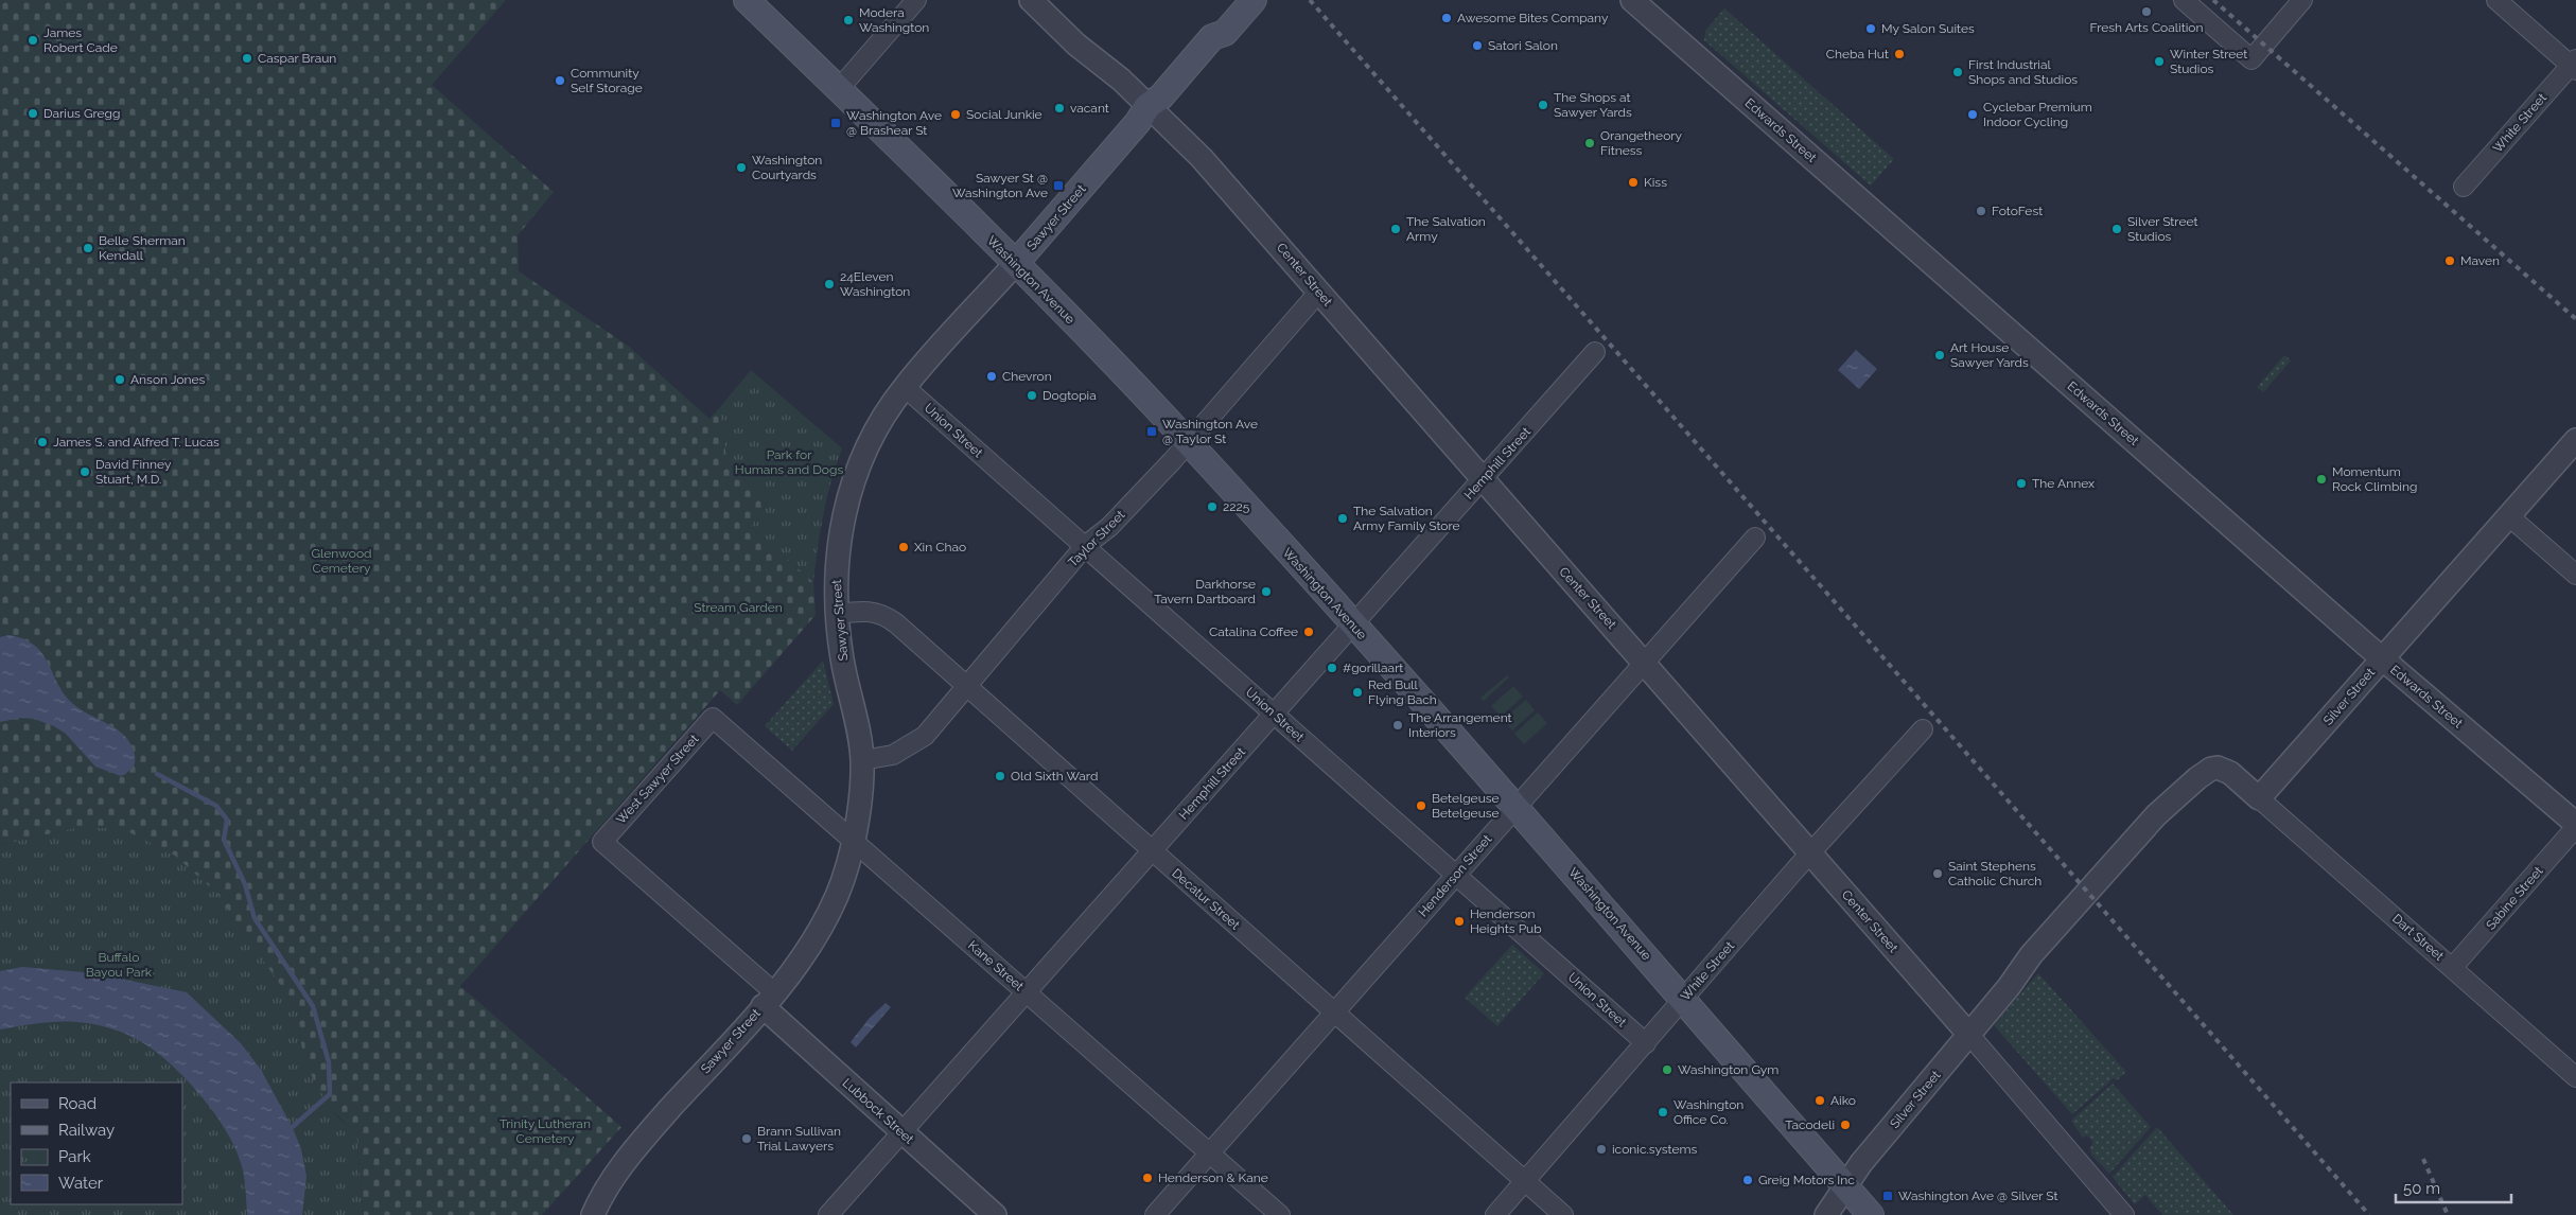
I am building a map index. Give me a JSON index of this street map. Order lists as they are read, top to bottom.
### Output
{
  "streets": {
    "main road": ["Sawyer Street", "Washington Avenue"],
    "street": [
      "White Street",
      "Edwards Street",
      "Center Street",
      "Union Street",
      "Hemphill Street",
      "Taylor Street",
      "Silver Street",
      "West Sawyer Street",
      "Henderson Street",
      "Sabine Street",
      "Decatur Street",
      "Dart Street",
      "Kane Street",
      "Lubbock Street"
    ]
  },
  "crossings": [
    ["White Street", "Center Street"],
    ["White Street", "Washington Avenue"],
    ["White Street", "Union Street"],
    ["White Street", "Decatur Street"],
    ["Edwards Street", "Silver Street"],
    ["Edwards Street", "Sabine Street"],
    ["Sawyer Street", "Center Street"],
    ["Sawyer Street", "Washington Avenue"],
    ["Sawyer Street", "Union Street"],
    ["Sawyer Street", "Taylor Street"],
    ["Sawyer Street", "Decatur Street"],
    ["Sawyer Street", "Kane Street"],
    ["Sawyer Street", "Lubbock Street"],
    ["Center Street", "Hemphill Street"],
    ["Center Street", "Taylor Street"],
    ["Center Street", "Silver Street"],
    ["Center Street", "Henderson Street"],
    ["Washington Avenue", "Hemphill Street"],
    ["Washington Avenue", "Taylor Street"],
    ["Washington Avenue", "Silver Street"],
    ["Washington Avenue", "Henderson Street"],
    ["Union Street", "Hemphill Street"],
    ["Union Street", "Taylor Street"],
    ["Union Street", "Henderson Street"],
    ["Hemphill Street", "Decatur Street"],
    ["Hemphill Street", "Kane Street"],
    ["Hemphill Street", "Lubbock Street"],
    ["Taylor Street", "Decatur Street"],
    ["Silver Street", "Dart Street"],
    ["West Sawyer Street", "Kane Street"],
    ["West Sawyer Street", "Lubbock Street"],
    ["Henderson Street", "Decatur Street"],
    ["Henderson Street", "Kane Street"],
    ["Sabine Street", "Dart Street"]
  ],
  "parks": [
    "Park for Humans and Dogs",
    "Glenwood Cemetery",
    "Stream Garden",
    "Buffalo Bayou Park",
    "Trinity Lutheran Cemetery"
  ],
  "places": {
    "other": [
      "Fresh Arts Coalition",
      "Awesome Bites Company",
      "Modera Washington",
      "My Salon Suites",
      "James Robert Cade",
      "Satori Salon",
      "Cheba Hut",
      "Caspar Braun",
      "Winter Street Studios",
      "First Industrial Shops and Studios",
      "Community Self Storage",
      "The Shops at Sawyer Yards",
      "vacant",
      "Darius Gregg",
      "Social Junkie",
      "Cyclebar Premium Indoor Cycling",
      "Orangetheory Fitness",
      "Washington Courtyards",
      "Kiss",
      "FotoFest",
      "The Salvation Army",
      "Silver Street Studios",
      "Belle Sherman Kendall",
      "Maven",
      "24Eleven Washington",
      "Art House Sawyer Yards",
      "Chevron",
      "Anson Jones",
      "Dogtopia",
      "James S. and Alfred T. Lucas",
      "David Finney Stuart, M.D.",
      "Momentum Rock Climbing",
      "The Annex",
      "2225",
      "The Salvation Army Family Store",
      "Xin Chao",
      "Darkhorse Tavern Dartboard",
      "Catalina Coffee",
      "#gorillaart",
      "Red Bull Flying Bach",
      "The Arrangement Interiors",
      "Old Sixth Ward",
      "Betelgeuse Betelgeuse",
      "Saint Stephens Catholic Church",
      "Henderson Heights Pub",
      "Washington Gym",
      "Aiko",
      "Washington Office Co.",
      "Tacodeli",
      "Brann Sullivan Trial Lawyers",
      "iconic.systems",
      "Henderson & Kane",
      "Greig Motors Inc"
    ],
    "transit": [
      "Washington Ave @ Brashear St",
      "Sawyer St @ Washington Ave",
      "Washington Ave @ Taylor St",
      "Washington Ave @ Silver St"
    ]
  },
  "legend": [
    "Road",
    "Railway",
    "Park",
    "Water"
  ],
  "scale_bar": "50 m"
}
